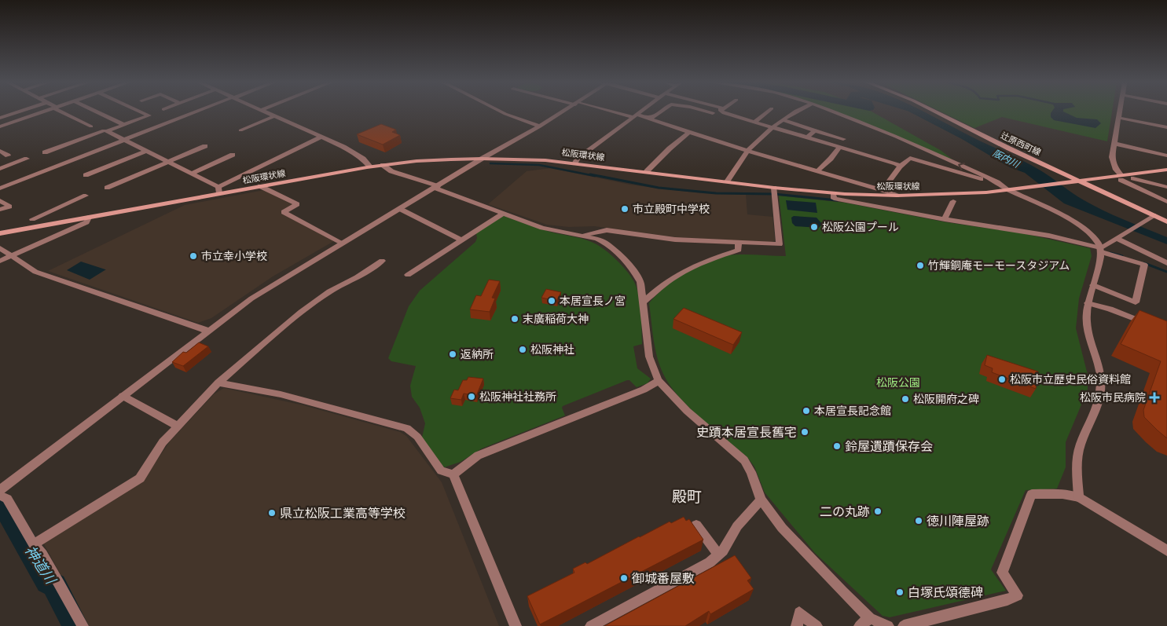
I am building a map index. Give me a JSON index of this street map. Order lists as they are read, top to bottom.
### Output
{
  "streets": {
    "main road": ["辻原西町線", "松阪環状線"]
  },
  "crossings": [
    ["辻原西町線", "松阪環状線"]
  ],
  "districts": ["殿町"],
  "water": ["阪内川", "神道川"],
  "parks": ["松阪公園"],
  "places": {
    "other": [
      "市立殿町中学校",
      "松阪公園プール",
      "市立幸小学校",
      "竹輝銅庵モーモースタジアム",
      "本居宣長ノ宮",
      "末廣稲荷大神",
      "松阪神社",
      "返納所",
      "松阪市立歴史民俗資料館",
      "松阪神社社務所",
      "松阪開府之碑",
      "本居宣長記念館",
      "史蹟本居宣長舊宅",
      "鈴屋遺蹟保存会",
      "二の丸跡",
      "県立松阪工業高等学校",
      "徳川陣屋跡",
      "御城番屋敷",
      "白塚氏頌德碑"
    ],
    "health": ["松阪市民病院"]
  }
}
